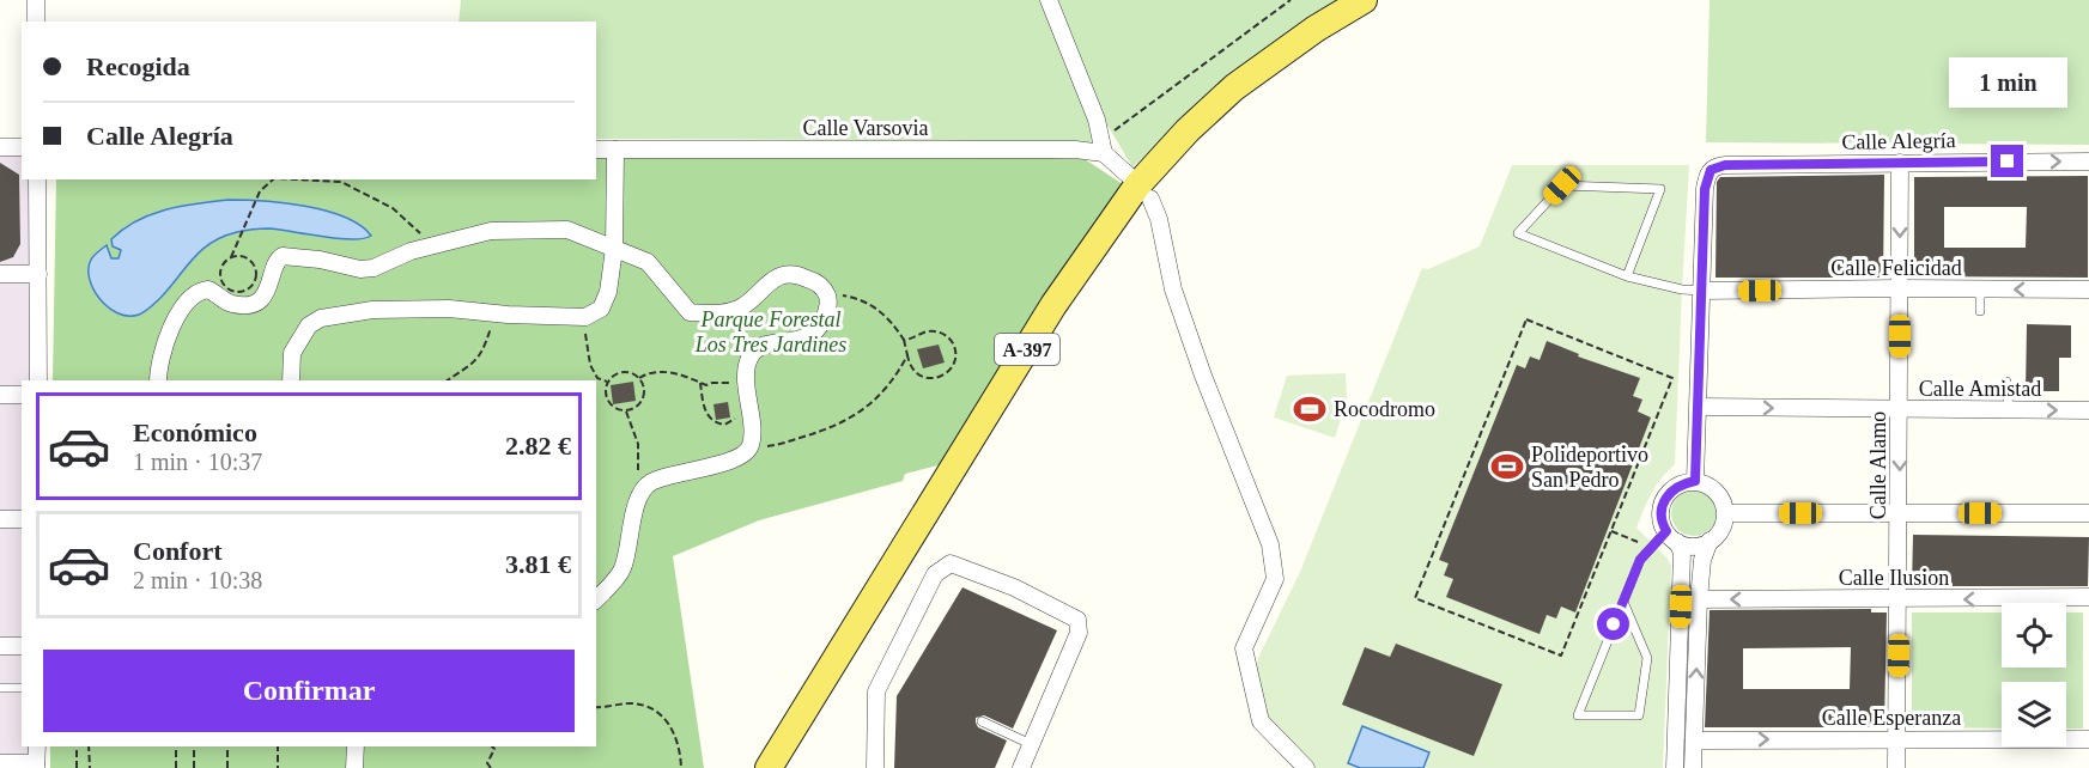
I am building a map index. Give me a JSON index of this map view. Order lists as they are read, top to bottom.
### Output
{
  "streets": {
    "main road": ["A-397"],
    "street": [
      "Calle Varsovia",
      "Calle Alegría",
      "Calle Felicidad",
      "Calle Amistad",
      "Calle Alamo",
      "Calle Ilusion",
      "Calle Esperanza"
    ]
  },
  "crossings": [
    ["Calle Alegría", "Calle Felicidad"],
    ["Calle Alegría", "Calle Alamo"],
    ["Calle Felicidad", "Calle Alamo"],
    ["Calle Amistad", "Calle Alamo"],
    ["Calle Alamo", "Calle Ilusion"],
    ["Calle Alamo", "Calle Esperanza"]
  ],
  "one_way": ["Calle Alegría", "Calle Alamo", "Calle Esperanza"],
  "parks": ["Parque Forestal Los Tres Jardines"],
  "places": {
    "sports": ["Rocodromo", "Polideportivo San Pedro"]
  },
  "page": {
    "banner": ["Recogida", "Calle Alegría"],
    "bubble": "1 min",
    "list": [
      {
        "name": "Económico",
        "note": "1 min · 10:37",
        "value": "2.82 €"
      },
      {
        "name": "Confort",
        "note": "2 min · 10:38",
        "value": "3.81 €"
      }
    ],
    "buttons": "Confirmar"
  }
}
